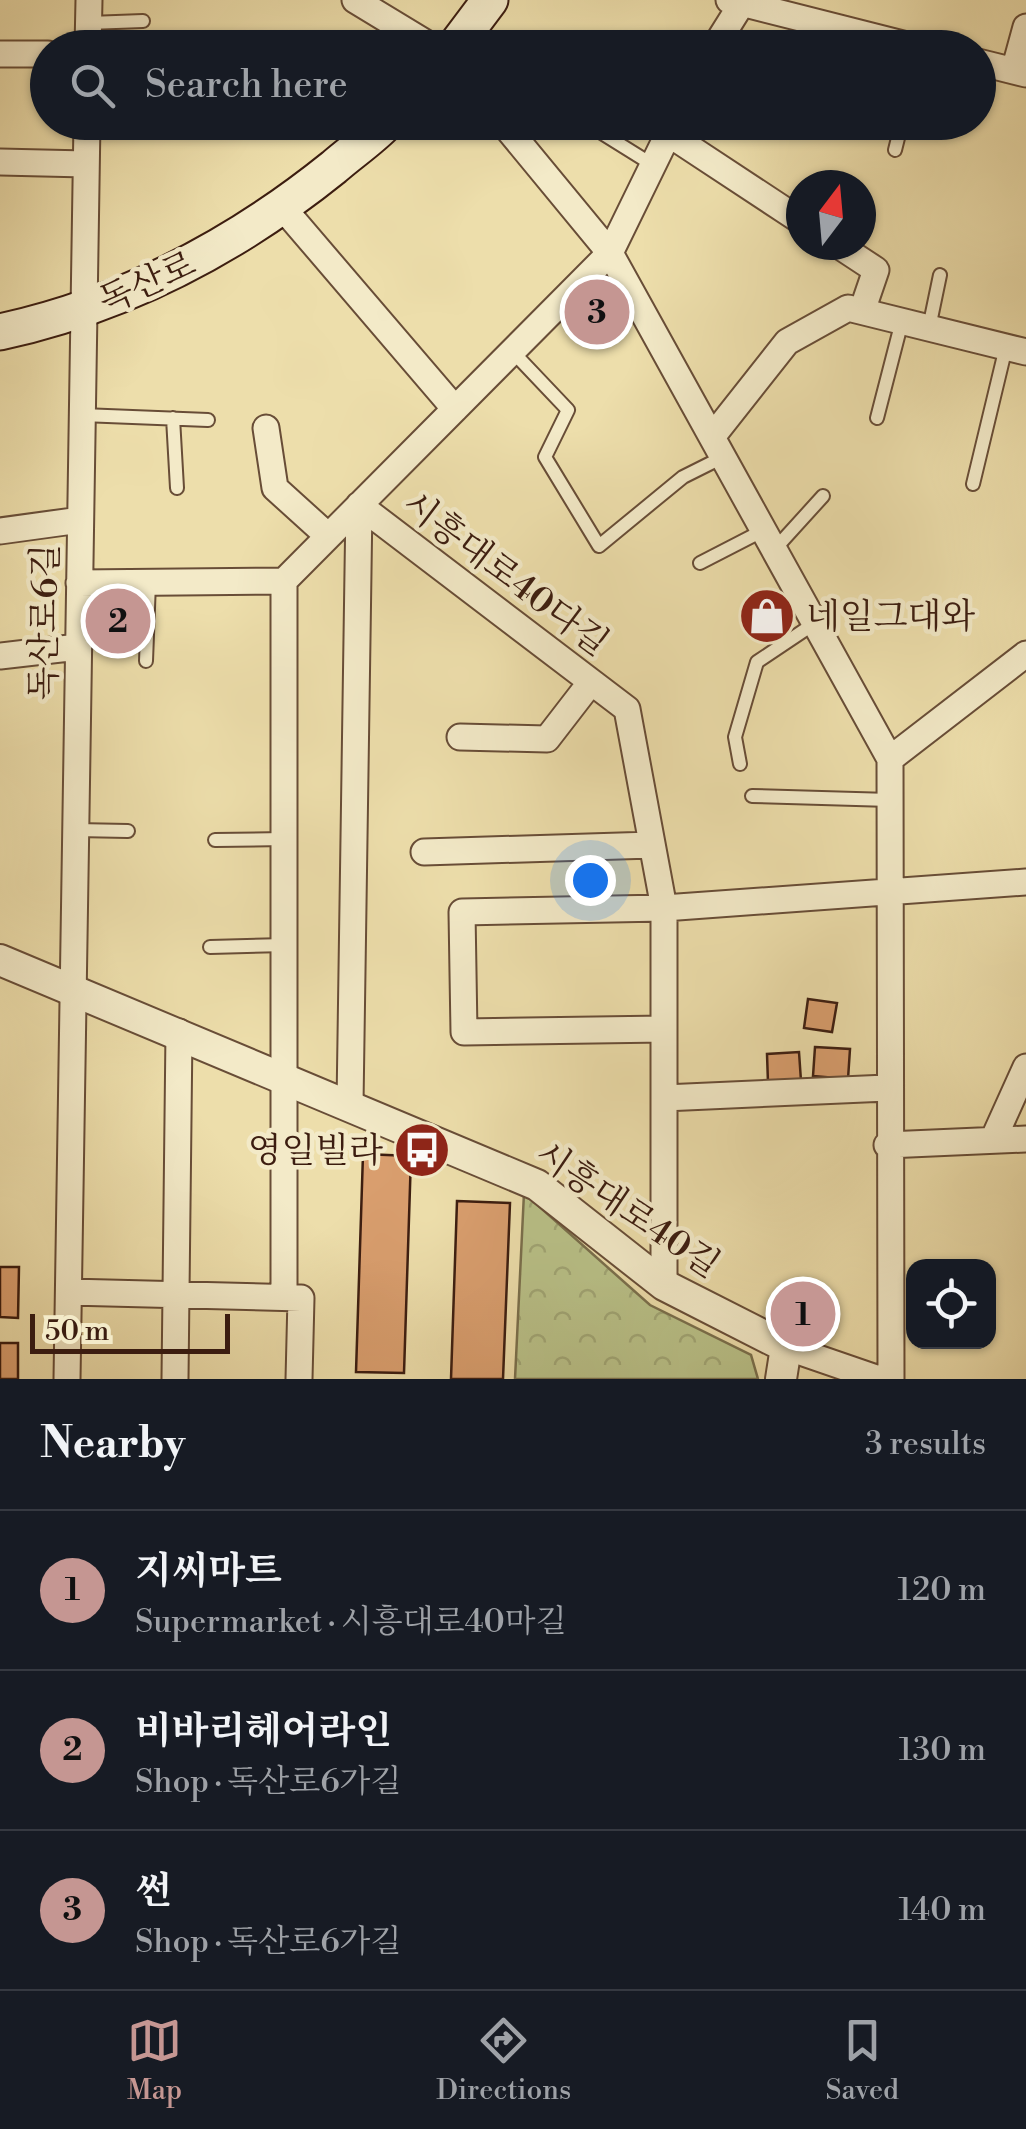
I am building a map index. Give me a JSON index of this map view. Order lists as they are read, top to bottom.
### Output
{
  "streets": {
    "main road": ["독산로"],
    "street": ["시흥대로40다길", "독산로6길", "시흥대로40길"]
  },
  "crossings": [
    ["독산로", "독산로6길"],
    ["시흥대로40다길", "시흥대로40길"],
    ["독산로6길", "시흥대로40길"]
  ],
  "places": {
    "shop": ["네일그대와"],
    "bus stop": ["영일빌라"]
  },
  "scale_bar": "50 m",
  "north": "top",
  "page": {
    "search": "Search here",
    "pins": ["3", "2", "1"],
    "scale": "50 m",
    "heading": ["Nearby", "3 results"],
    "list": [
      {
        "mark": "1",
        "name": "지씨마트",
        "note": "Supermarket · 시흥대로40마길",
        "value": "120 m"
      },
      {
        "mark": "2",
        "name": "비바리헤어라인",
        "note": "Shop · 독산로6가길",
        "value": "130 m"
      },
      {
        "mark": "3",
        "name": "썬",
        "note": "Shop · 독산로6가길",
        "value": "140 m"
      }
    ],
    "nav": ["Map", "Directions", "Saved"]
  }
}
